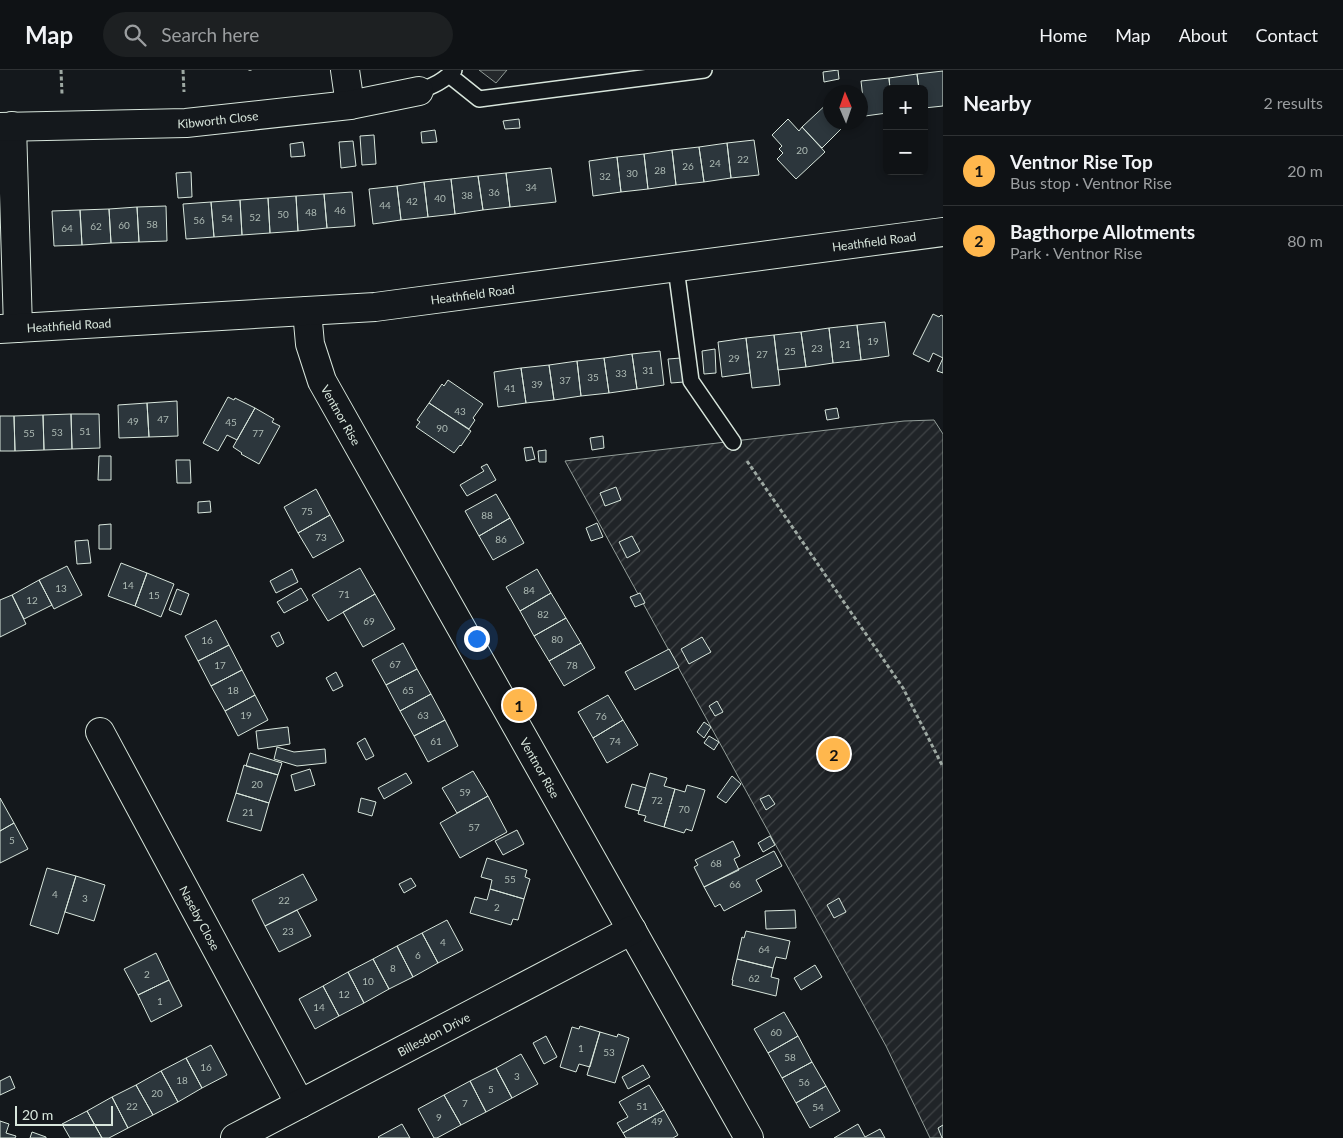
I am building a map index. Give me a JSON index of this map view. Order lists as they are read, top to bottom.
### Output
{
  "streets": {
    "street": [
      "Kibworth Close",
      "Heathfield Road",
      "Ventnor Rise",
      "Naseby Close",
      "Billesdon Drive"
    ]
  },
  "crossings": [
    ["Kibworth Close", "Heathfield Road"],
    ["Heathfield Road", "Ventnor Rise"],
    ["Ventnor Rise", "Billesdon Drive"],
    ["Naseby Close", "Billesdon Drive"]
  ],
  "house_numbers": [
    "20",
    "22",
    "24",
    "26",
    "28",
    "30",
    "32",
    "34",
    "36",
    "38",
    "40",
    "42",
    "44",
    "46",
    "48",
    "50",
    "52",
    "54",
    "56",
    "58",
    "60",
    "62",
    "64",
    "19",
    "21",
    "23",
    "25",
    "27",
    "29",
    "31",
    "33",
    "35",
    "37",
    "39",
    "41",
    "43",
    "47",
    "49",
    "45",
    "90",
    "51",
    "53",
    "55",
    "77",
    "75",
    "88",
    "73",
    "86",
    "14",
    "13",
    "84",
    "71",
    "15",
    "12",
    "82",
    "69",
    "80",
    "16",
    "67",
    "17",
    "78",
    "18",
    "65",
    "19",
    "63",
    "76",
    "61",
    "74",
    "20",
    "59",
    "72",
    "70",
    "21",
    "57",
    "5",
    "68",
    "55",
    "66",
    "4",
    "3",
    "22",
    "2",
    "23",
    "4",
    "64",
    "6",
    "8",
    "2",
    "62",
    "10",
    "12",
    "1",
    "14",
    "60",
    "1",
    "53",
    "58",
    "16",
    "3",
    "18",
    "56",
    "5",
    "20",
    "7",
    "22",
    "51",
    "54",
    "9",
    "49"
  ],
  "scale_bar": "20 m",
  "north": "top",
  "page": {
    "header": "Map",
    "search": "Search here",
    "nav": [
      "Home",
      "Map",
      "About",
      "Contact"
    ],
    "heading": ["Nearby", "2 results"],
    "map_buttons": ["+", "−"],
    "list": [
      {
        "mark": "1",
        "name": "Ventnor Rise Top",
        "note": "Bus stop · Ventnor Rise",
        "value": "20 m"
      },
      {
        "mark": "2",
        "name": "Bagthorpe Allotments",
        "note": "Park · Ventnor Rise",
        "value": "80 m"
      }
    ],
    "pins": ["1", "2"],
    "scale": "20 m"
  }
}
